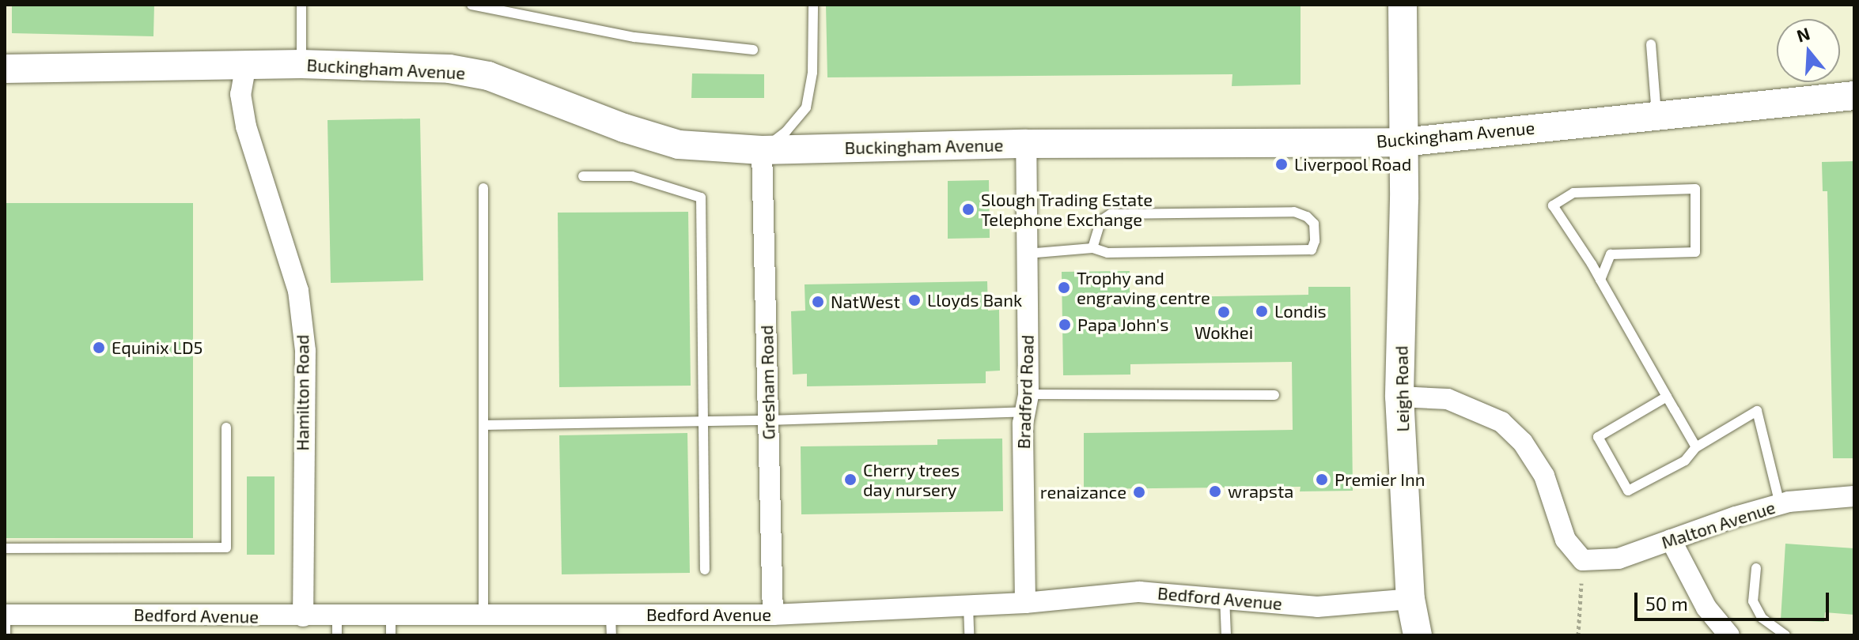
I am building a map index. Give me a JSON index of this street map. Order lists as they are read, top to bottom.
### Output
{
  "streets": {
    "street": [
      "Buckingham Avenue",
      "Gresham Road",
      "Leigh Road",
      "Bradford Road",
      "Hamilton Road",
      "Malton Avenue",
      "Bedford Avenue"
    ]
  },
  "crossings": [
    ["Buckingham Avenue", "Gresham Road"],
    ["Buckingham Avenue", "Leigh Road"],
    ["Buckingham Avenue", "Bradford Road"],
    ["Buckingham Avenue", "Hamilton Road"],
    ["Gresham Road", "Bedford Avenue"],
    ["Leigh Road", "Bedford Avenue"],
    ["Bradford Road", "Bedford Avenue"],
    ["Hamilton Road", "Bedford Avenue"]
  ],
  "places": [
    "Liverpool Road",
    "Slough Trading Estate Telephone Exchange",
    "Trophy and engraving centre",
    "Lloyds Bank",
    "NatWest",
    "Londis",
    "Wokhei",
    "Papa John's",
    "Equinix LD5",
    "Cherry trees day nursery",
    "Premier Inn",
    "wrapsta",
    "renaizance"
  ],
  "scale_bar": "50 m",
  "north": "top"
}
